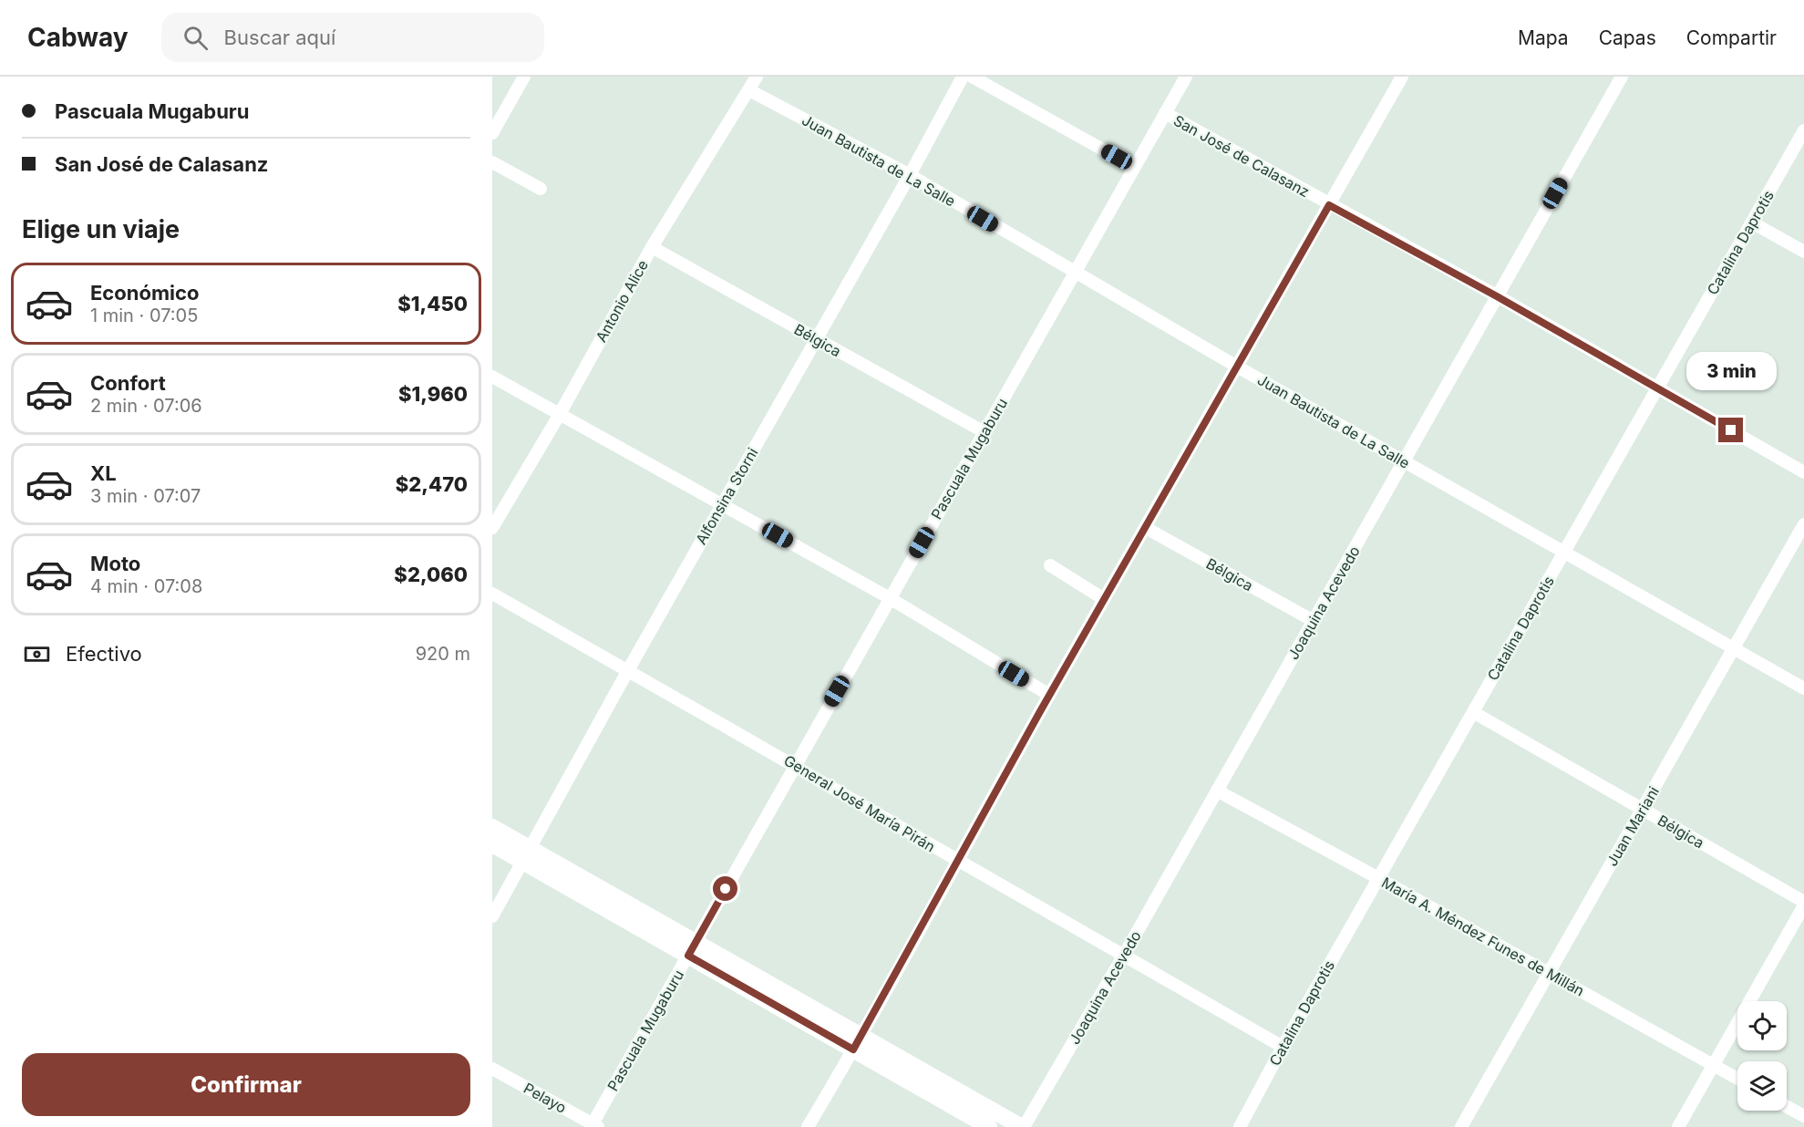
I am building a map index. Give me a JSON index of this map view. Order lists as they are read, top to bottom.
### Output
{
  "streets": {
    "street": [
      "San José de Calasanz",
      "Juan Bautista de La Salle",
      "Catalina Daprotis",
      "Antonio Alice",
      "Bélgica",
      "Pascuala Mugaburu",
      "Alfonsina Storni",
      "Joaquina Acevedo",
      "General José María Pirán",
      "Juan Mariani",
      "María A. Méndez Funes de Millán",
      "Pelayo"
    ]
  },
  "crossings": [
    ["San José de Calasanz", "Catalina Daprotis"],
    ["San José de Calasanz", "Pascuala Mugaburu"],
    ["San José de Calasanz", "Joaquina Acevedo"],
    ["Juan Bautista de La Salle", "Catalina Daprotis"],
    ["Juan Bautista de La Salle", "Antonio Alice"],
    ["Juan Bautista de La Salle", "Pascuala Mugaburu"],
    ["Juan Bautista de La Salle", "Alfonsina Storni"],
    ["Juan Bautista de La Salle", "Joaquina Acevedo"],
    ["Juan Bautista de La Salle", "Juan Mariani"],
    ["Catalina Daprotis", "Bélgica"],
    ["Catalina Daprotis", "General José María Pirán"],
    ["Catalina Daprotis", "María A. Méndez Funes de Millán"],
    ["Antonio Alice", "Bélgica"],
    ["Bélgica", "Pascuala Mugaburu"],
    ["Bélgica", "Alfonsina Storni"],
    ["Bélgica", "Joaquina Acevedo"],
    ["Bélgica", "Juan Mariani"],
    ["Pascuala Mugaburu", "General José María Pirán"],
    ["Pascuala Mugaburu", "Pelayo"],
    ["Alfonsina Storni", "General José María Pirán"],
    ["Joaquina Acevedo", "General José María Pirán"],
    ["Joaquina Acevedo", "María A. Méndez Funes de Millán"],
    ["Juan Mariani", "María A. Méndez Funes de Millán"]
  ],
  "page": {
    "header": "Cabway",
    "search": "Buscar aquí",
    "nav": ["Mapa", "Capas", "Compartir"],
    "banner": ["Pascuala Mugaburu", "San José de Calasanz"],
    "heading": "Elige un viaje",
    "list": [
      {
        "name": "Económico",
        "note": "1 min · 07:05",
        "value": "$1,450"
      },
      {
        "name": "Confort",
        "note": "2 min · 07:06",
        "value": "$1,960"
      },
      {
        "name": "XL",
        "note": "3 min · 07:07",
        "value": "$2,470"
      },
      {
        "name": "Moto",
        "note": "4 min · 07:08",
        "value": "$2,060"
      }
    ],
    "bubble": "3 min",
    "pay": ["Efectivo", "920 m"],
    "buttons": "Confirmar"
  }
}
